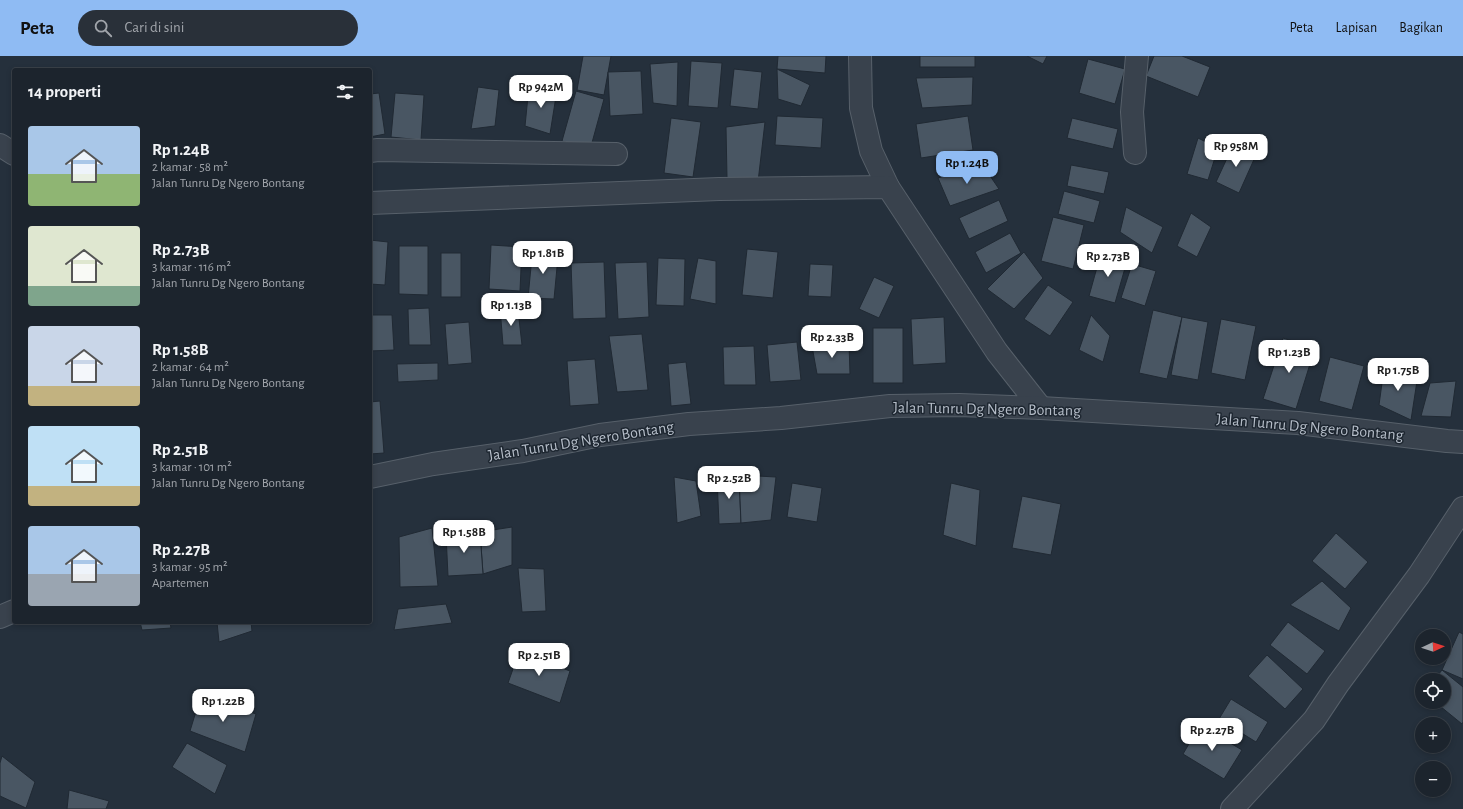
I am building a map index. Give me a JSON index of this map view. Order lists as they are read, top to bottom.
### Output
{
  "streets": {
    "street": ["Jalan Tunru Dg Ngero Bontang"]
  },
  "north": "right",
  "page": {
    "header": "Peta",
    "search": "Cari di sini",
    "nav": ["Peta", "Lapisan", "Bagikan"],
    "heading": "14 properti",
    "price": [
      "Rp 942M",
      "Rp 958M",
      "Rp 1.24B",
      "Rp 1.81B",
      "Rp 2.73B",
      "Rp 1.13B",
      "Rp 2.33B",
      "Rp 1.23B",
      "Rp 1.75B",
      "Rp 2.52B",
      "Rp 1.58B",
      "Rp 2.51B",
      "Rp 1.22B",
      "Rp 2.27B"
    ],
    "list": [
      {
        "name": "Rp 1.24B",
        "note": "2 kamar · 58 m² · Jalan Tunru Dg Ngero Bontang"
      },
      {
        "name": "Rp 2.73B",
        "note": "3 kamar · 116 m² · Jalan Tunru Dg Ngero Bontang"
      },
      {
        "name": "Rp 1.58B",
        "note": "2 kamar · 64 m² · Jalan Tunru Dg Ngero Bontang"
      },
      {
        "name": "Rp 2.51B",
        "note": "3 kamar · 101 m² · Jalan Tunru Dg Ngero Bontang"
      },
      {
        "name": "Rp 2.27B",
        "note": "3 kamar · 95 m² · Apartemen"
      }
    ],
    "map_buttons": ["+", "−"]
  }
}
